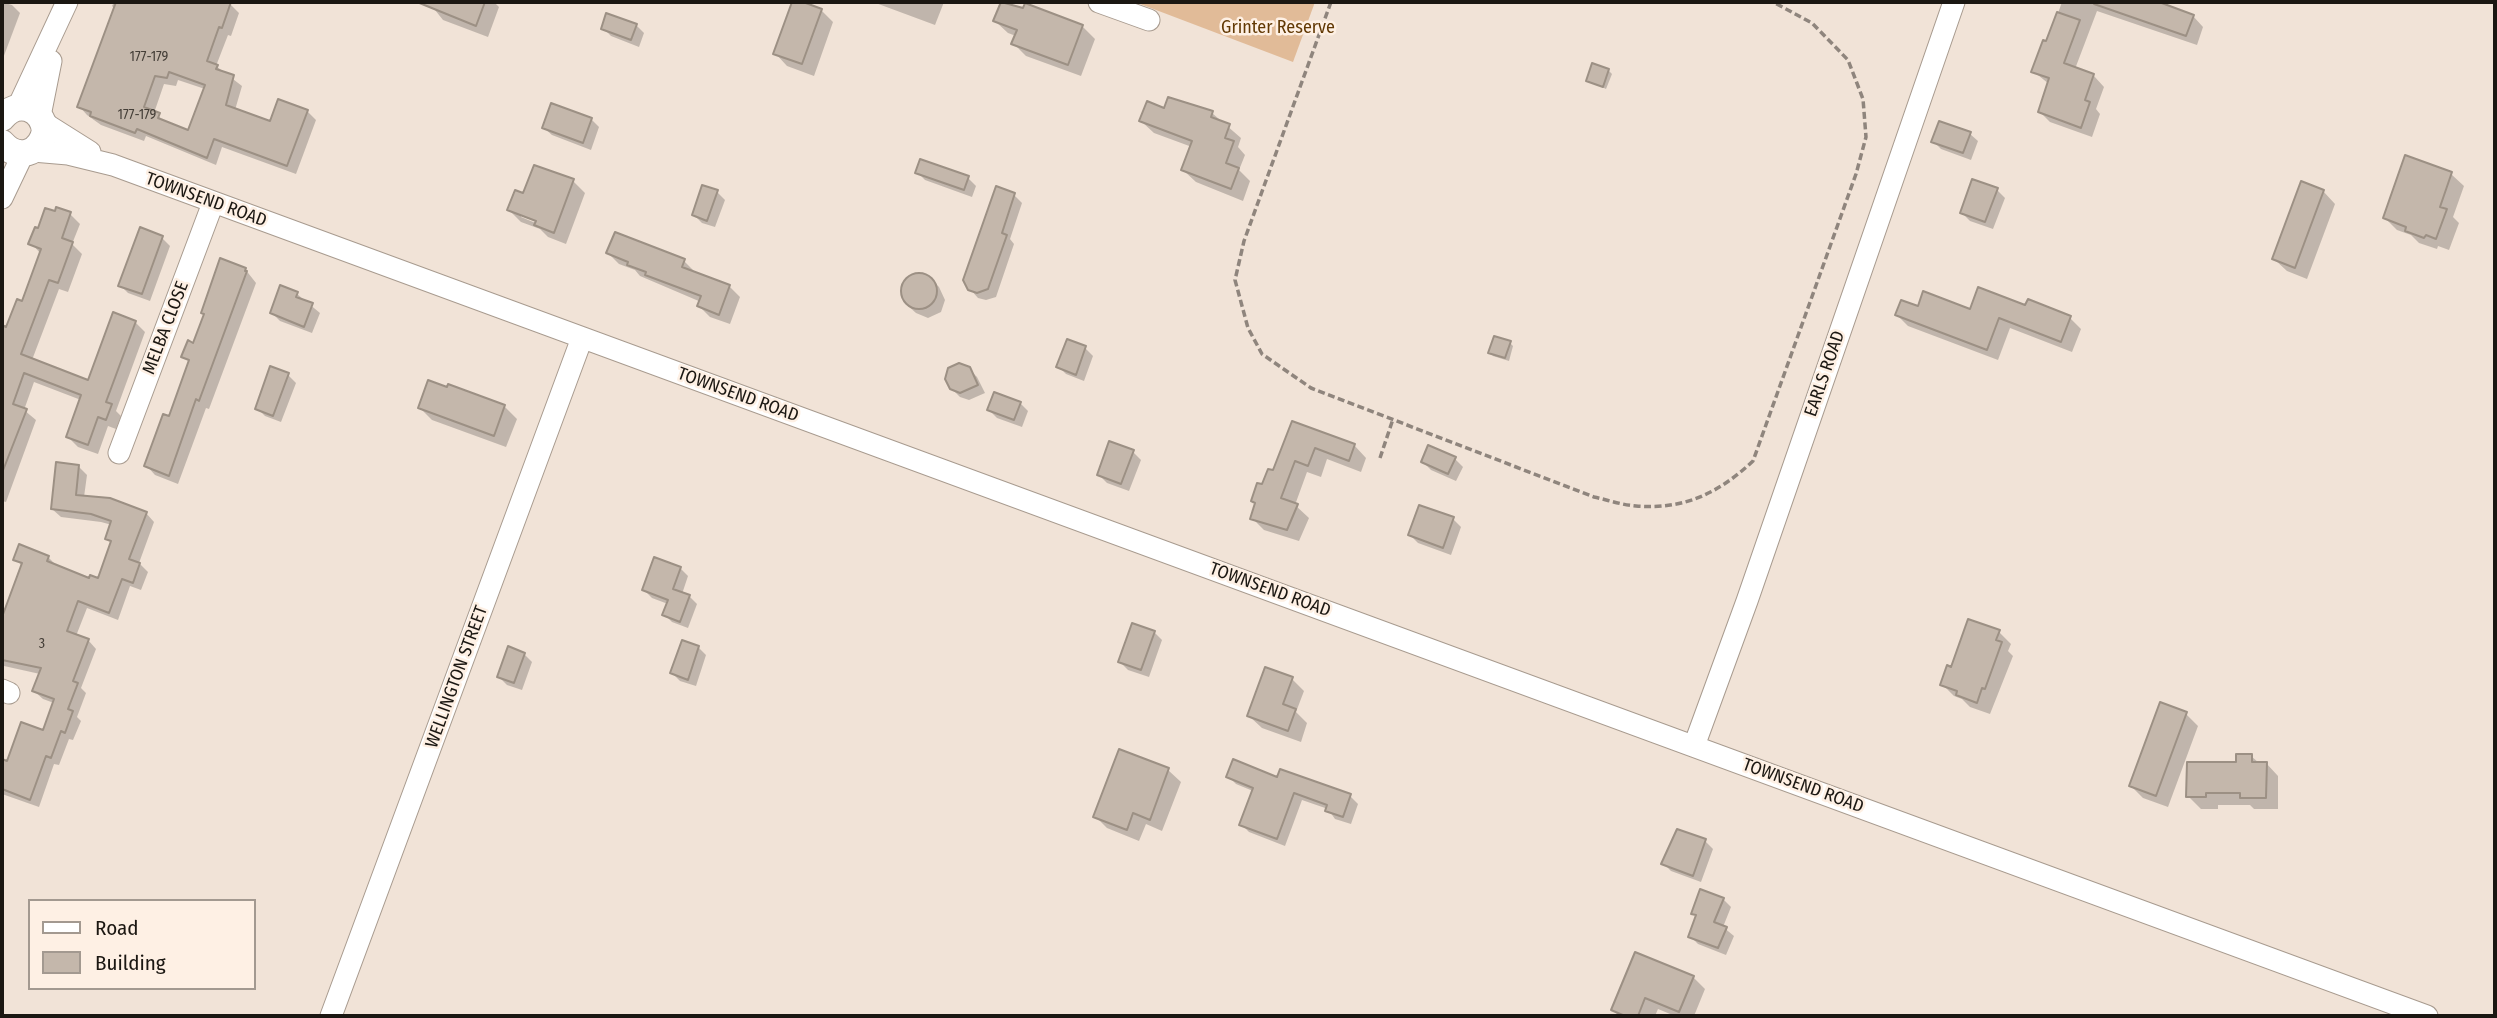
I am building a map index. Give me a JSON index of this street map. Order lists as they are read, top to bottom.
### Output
{
  "streets": {
    "street": [
      "TOWNSEND ROAD",
      "MELBA CLOSE",
      "EARLS ROAD",
      "WELLINGTON STREET"
    ]
  },
  "crossings": [
    ["TOWNSEND ROAD", "MELBA CLOSE"],
    ["TOWNSEND ROAD", "EARLS ROAD"],
    ["TOWNSEND ROAD", "WELLINGTON STREET"]
  ],
  "parks": ["Grinter Reserve"],
  "house_numbers": ["177-179", "177-179", "3"],
  "legend": ["Road", "Building"]
}
